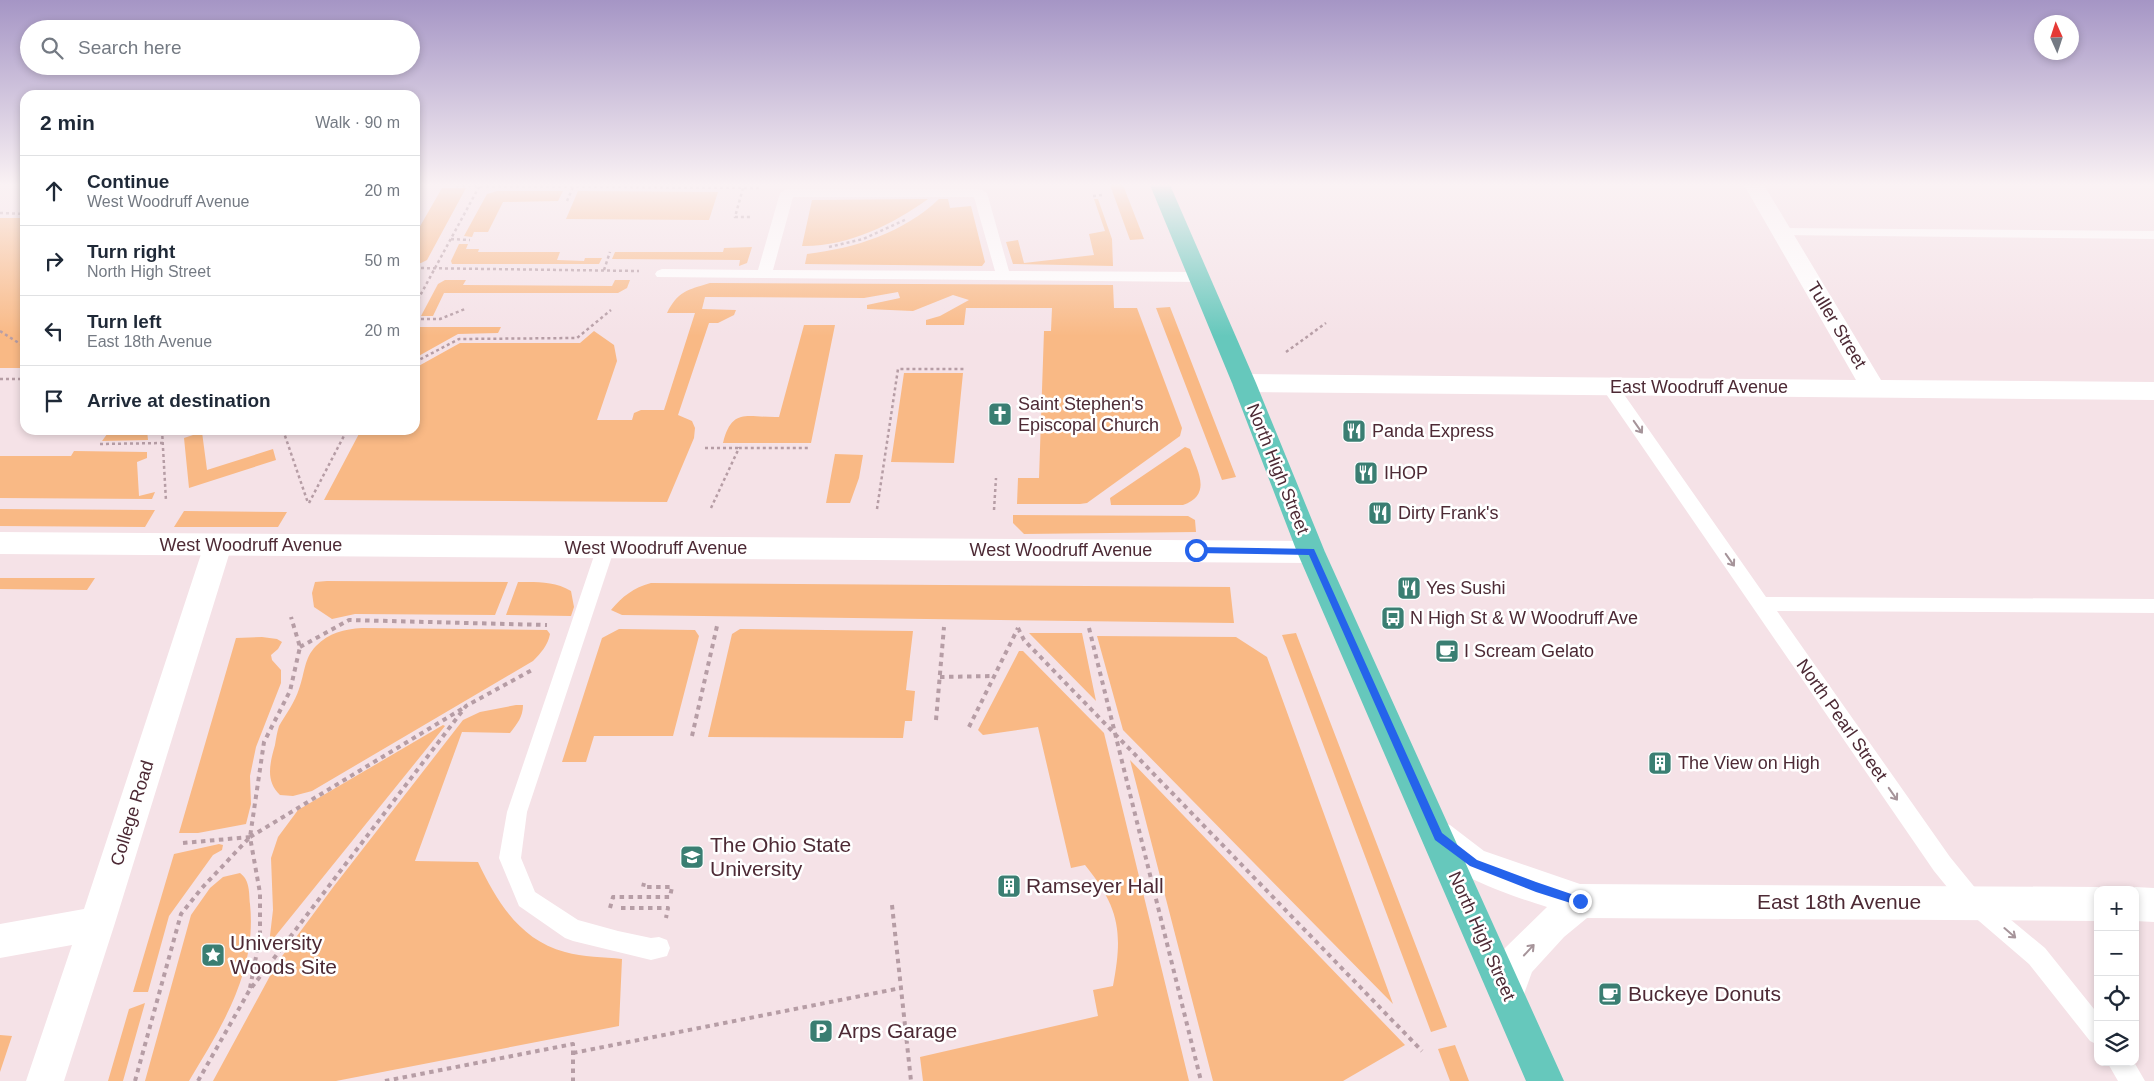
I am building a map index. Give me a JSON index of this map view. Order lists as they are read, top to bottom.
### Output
{
  "streets": {
    "main road": ["North High Street"],
    "street": [
      "Tuller Street",
      "East Woodruff Avenue",
      "West Woodruff Avenue",
      "College Road",
      "East 18th Avenue"
    ],
    "lane": ["North Pearl Street"]
  },
  "crossings": [
    ["Tuller Street", "East Woodruff Avenue"],
    ["East Woodruff Avenue", "North High Street"],
    ["East Woodruff Avenue", "North Pearl Street"],
    ["North High Street", "West Woodruff Avenue"],
    ["North High Street", "East 18th Avenue"],
    ["West Woodruff Avenue", "College Road"],
    ["North Pearl Street", "East 18th Avenue"]
  ],
  "one_way": ["North Pearl Street"],
  "places": {
    "church": ["Saint Stephen's Episcopal Church"],
    "restaurant": [
      "Panda Express",
      "IHOP",
      "Dirty Frank's",
      "Yes Sushi"
    ],
    "bus stop": ["N High St & W Woodruff Ave"],
    "cafe": ["I Scream Gelato", "Buckeye Donuts"],
    "building": ["The View on High", "Ramseyer Hall"],
    "school or university": ["The Ohio State University"],
    "place": ["University Woods Site"],
    "parking": ["Arps Garage"]
  },
  "north": "top",
  "page": {
    "search": "Search here",
    "heading": ["2 min", "Walk · 90 m"],
    "list": [
      ["Continue", "West Woodruff Avenue", "20 m"],
      ["Turn right", "North High Street", "50 m"],
      ["Turn left", "East 18th Avenue", "20 m"],
      "Arrive at destination"
    ],
    "map_buttons": ["+", "−"]
  }
}
